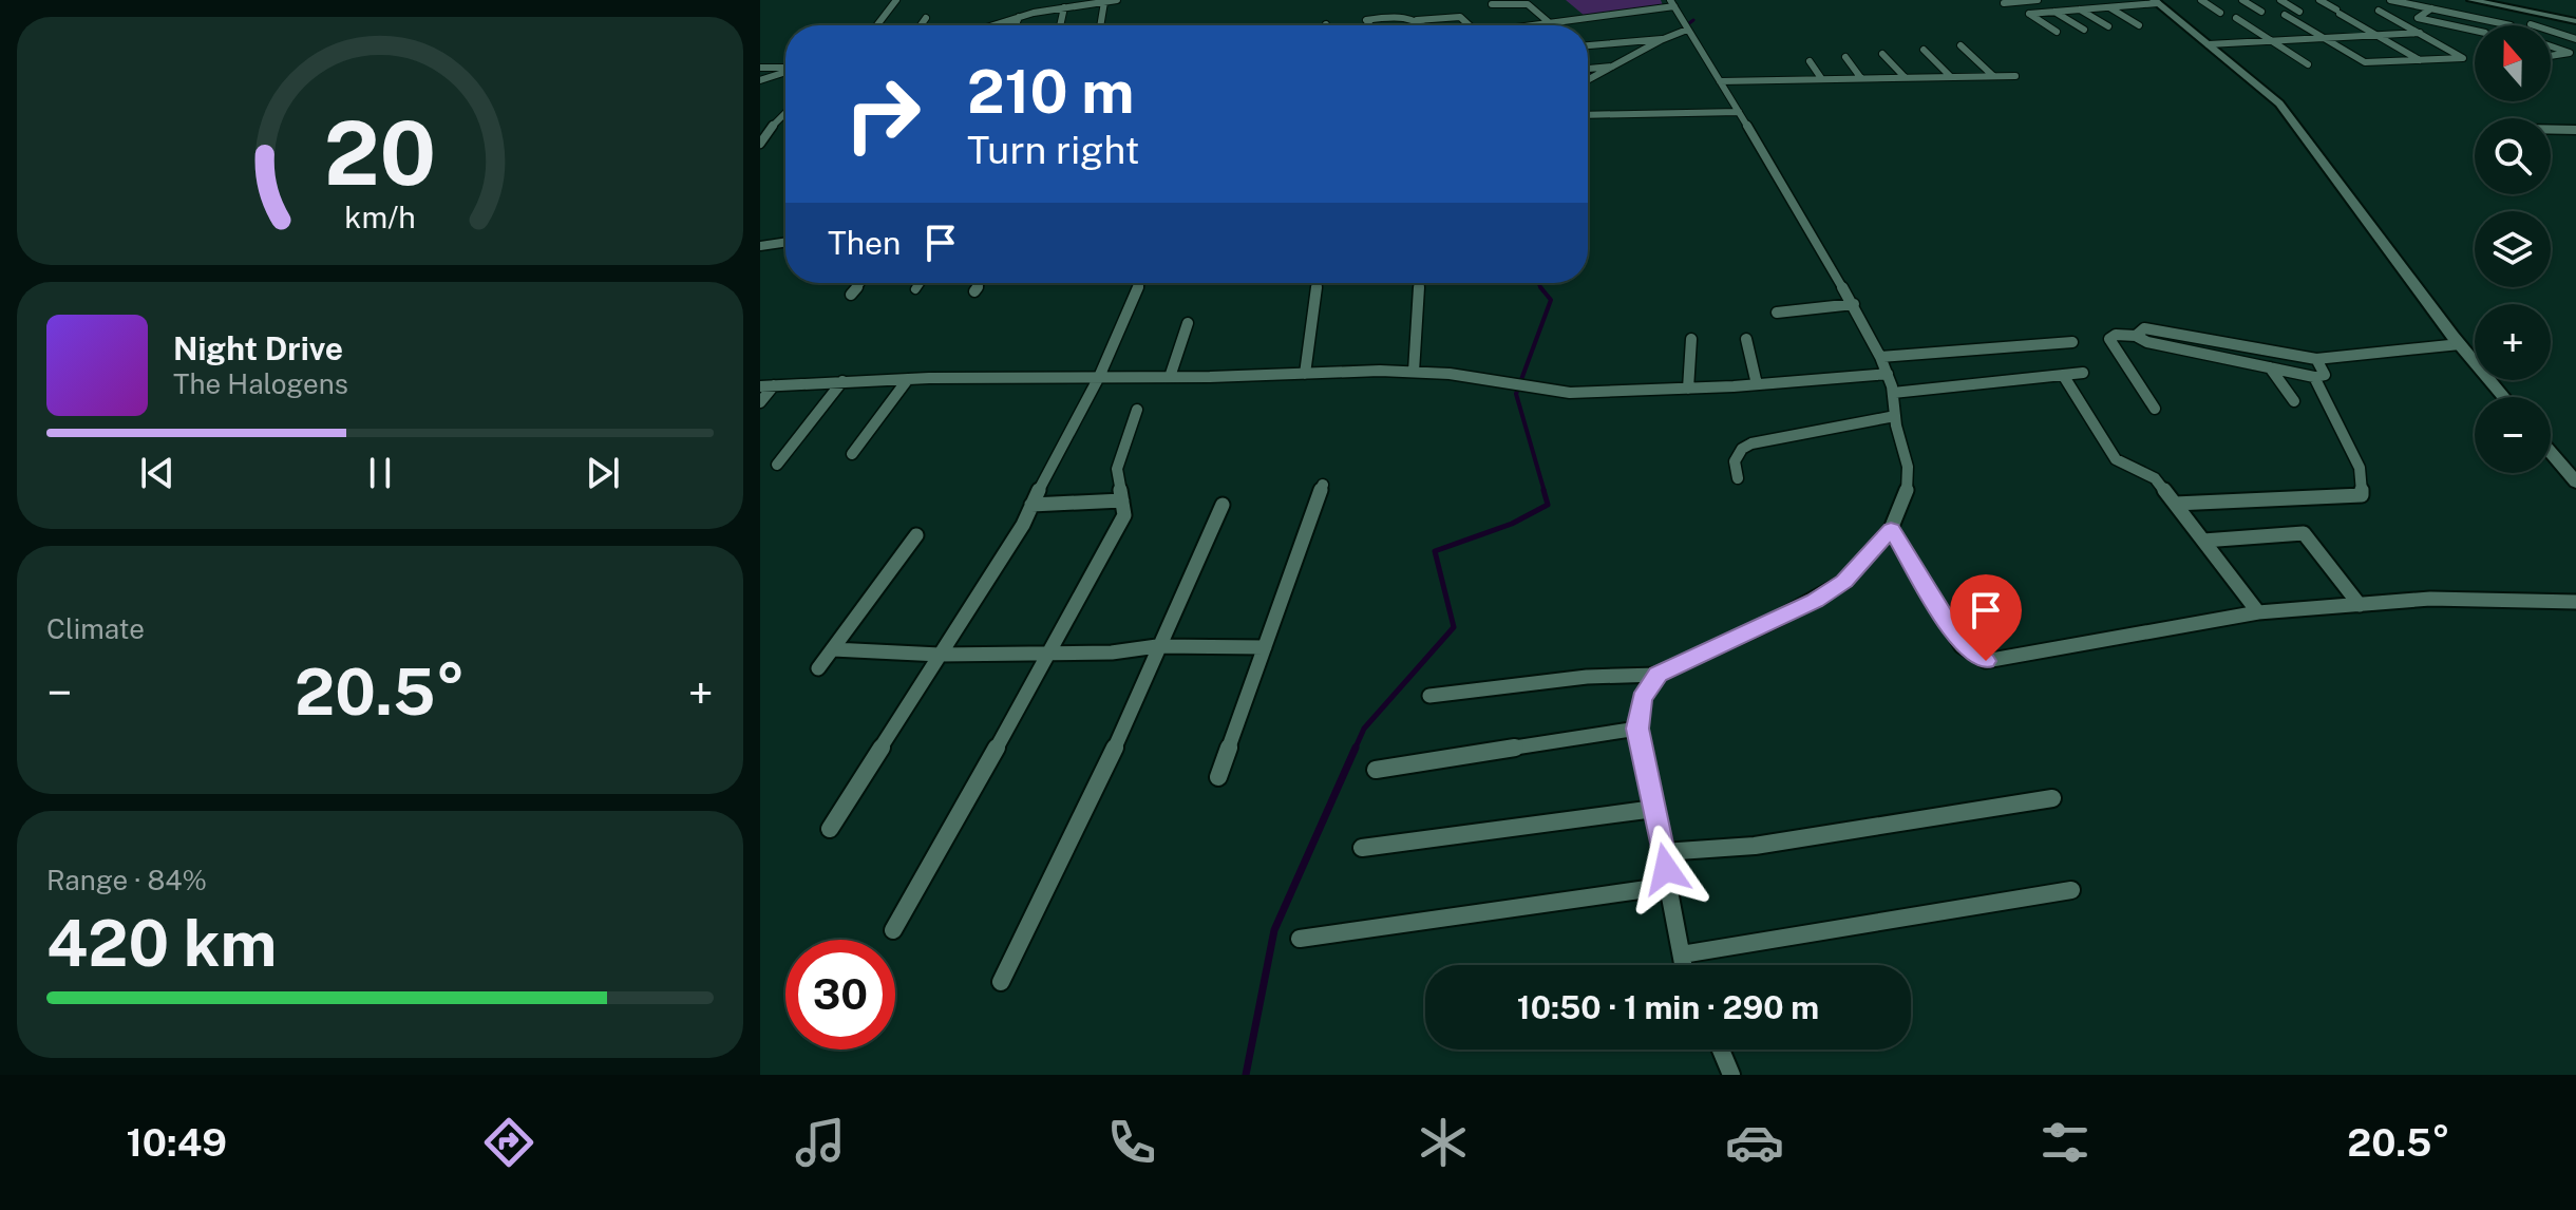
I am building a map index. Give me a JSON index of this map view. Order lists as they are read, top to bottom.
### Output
{
  "north": "top",
  "page": {
    "map_buttons": ["+", "−"],
    "turn": ["210 m", "Turn right"],
    "then": "Then",
    "song": ["Night Drive", "The Halogens"],
    "tile": [
      "Climate",
      ["Range · 84%", "420 km"]
    ],
    "heat": ["−", "20.5°", "+"],
    "limit": "30",
    "trip": "10:50 · 1 min · 290 m",
    "tabs": ["10:49", "20.5°"],
    "gauge": ["20", "km/h"]
  }
}
